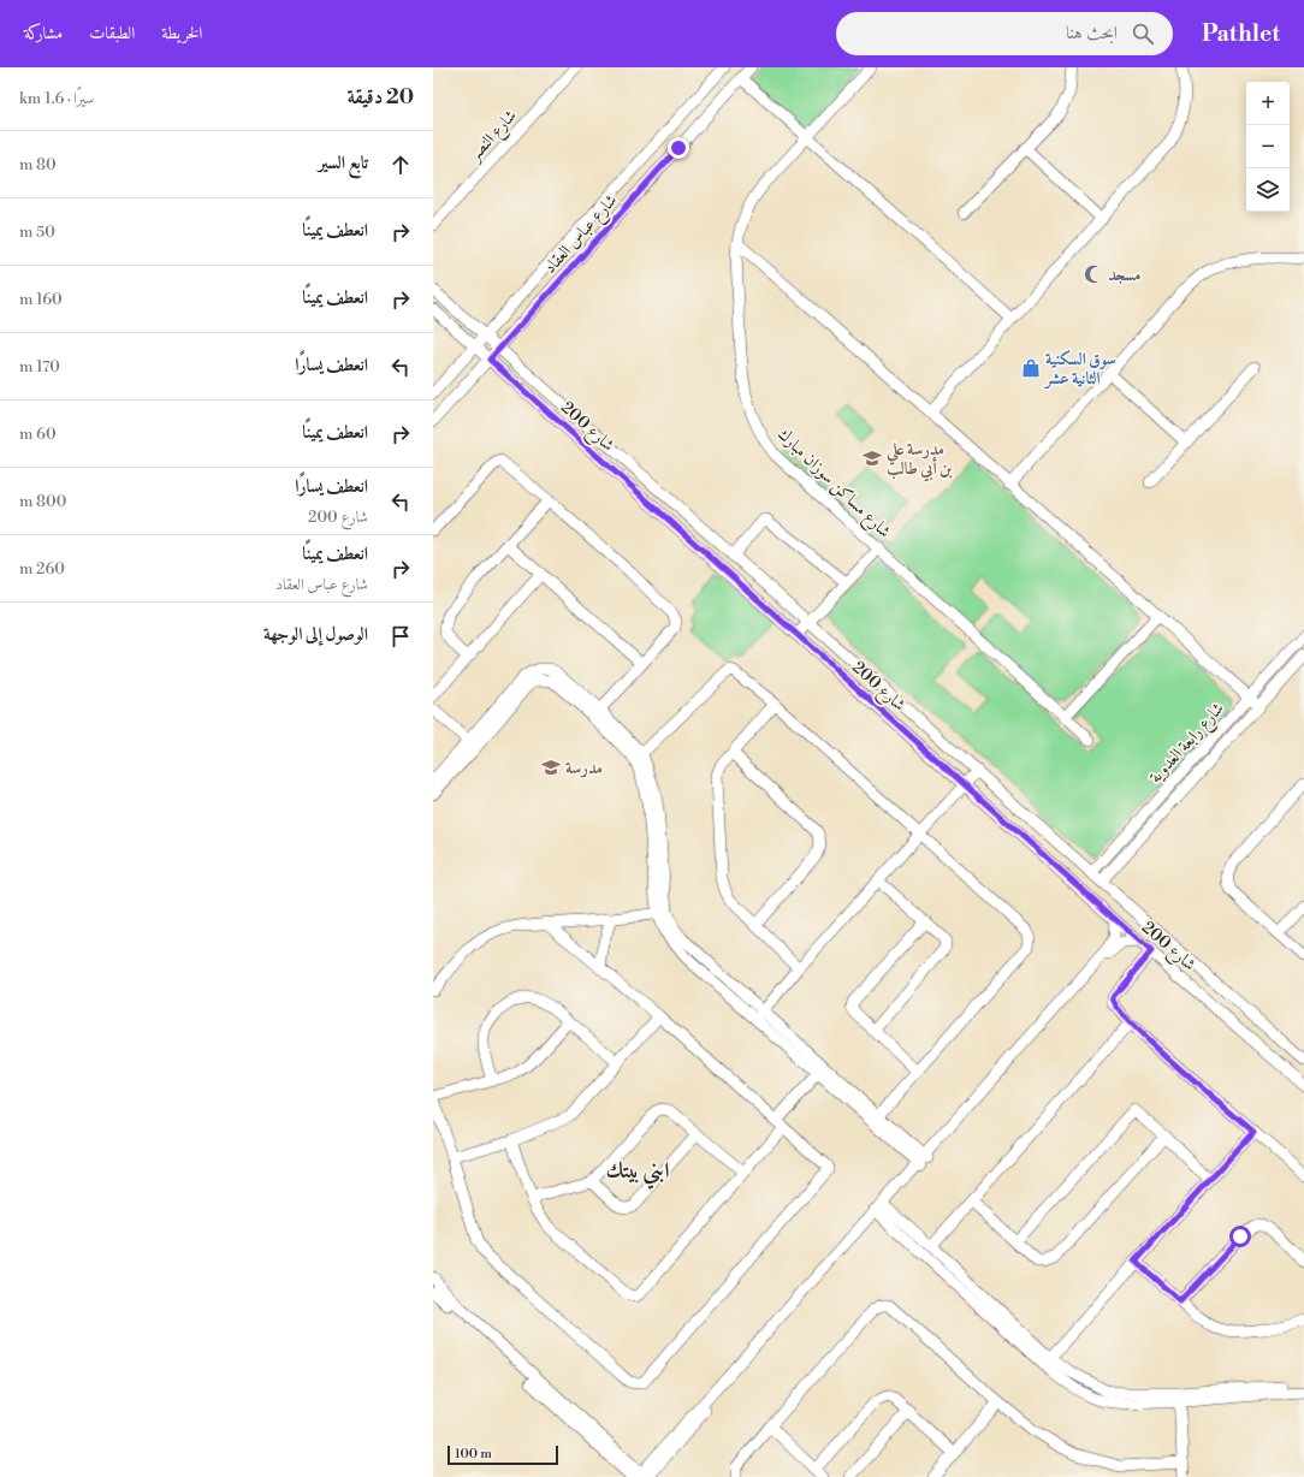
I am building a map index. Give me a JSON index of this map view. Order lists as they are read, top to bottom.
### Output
{
  "streets": {
    "street": [
      "شارع النصر",
      "شارع عباس العقاد",
      "شارع 200",
      "شارع مساكن سوزان مبارك",
      "شارع رابعة العدوية"
    ]
  },
  "crossings": [
    ["شارع عباس العقاد", "شارع 200"],
    ["شارع 200", "شارع رابعة العدوية"]
  ],
  "districts": ["ابني بيتك"],
  "places": {
    "mosque": ["مسجد"],
    "shop": ["سوق السكنية الثانية عشر"],
    "school or university": ["مدرسة علي بن أبي طالب", "مدرسة"]
  },
  "scale_bar": "100 m",
  "page": {
    "header": "Pathlet",
    "search": "ابحث هنا",
    "nav": ["الخريطة", "الطبقات", "مشاركة"],
    "heading": ["20 دقيقة", "سيرًا · 1.6 km"],
    "map_buttons": ["+", "−"],
    "list": [
      ["تابع السير", "80 m"],
      ["انعطف يمينًا", "50 m"],
      ["انعطف يمينًا", "160 m"],
      ["انعطف يسارًا", "170 m"],
      ["انعطف يمينًا", "60 m"],
      ["انعطف يسارًا", "شارع 200", "800 m"],
      ["انعطف يمينًا", "شارع عباس العقاد", "260 m"],
      "الوصول إلى الوجهة"
    ],
    "scale": "100 m"
  }
}
